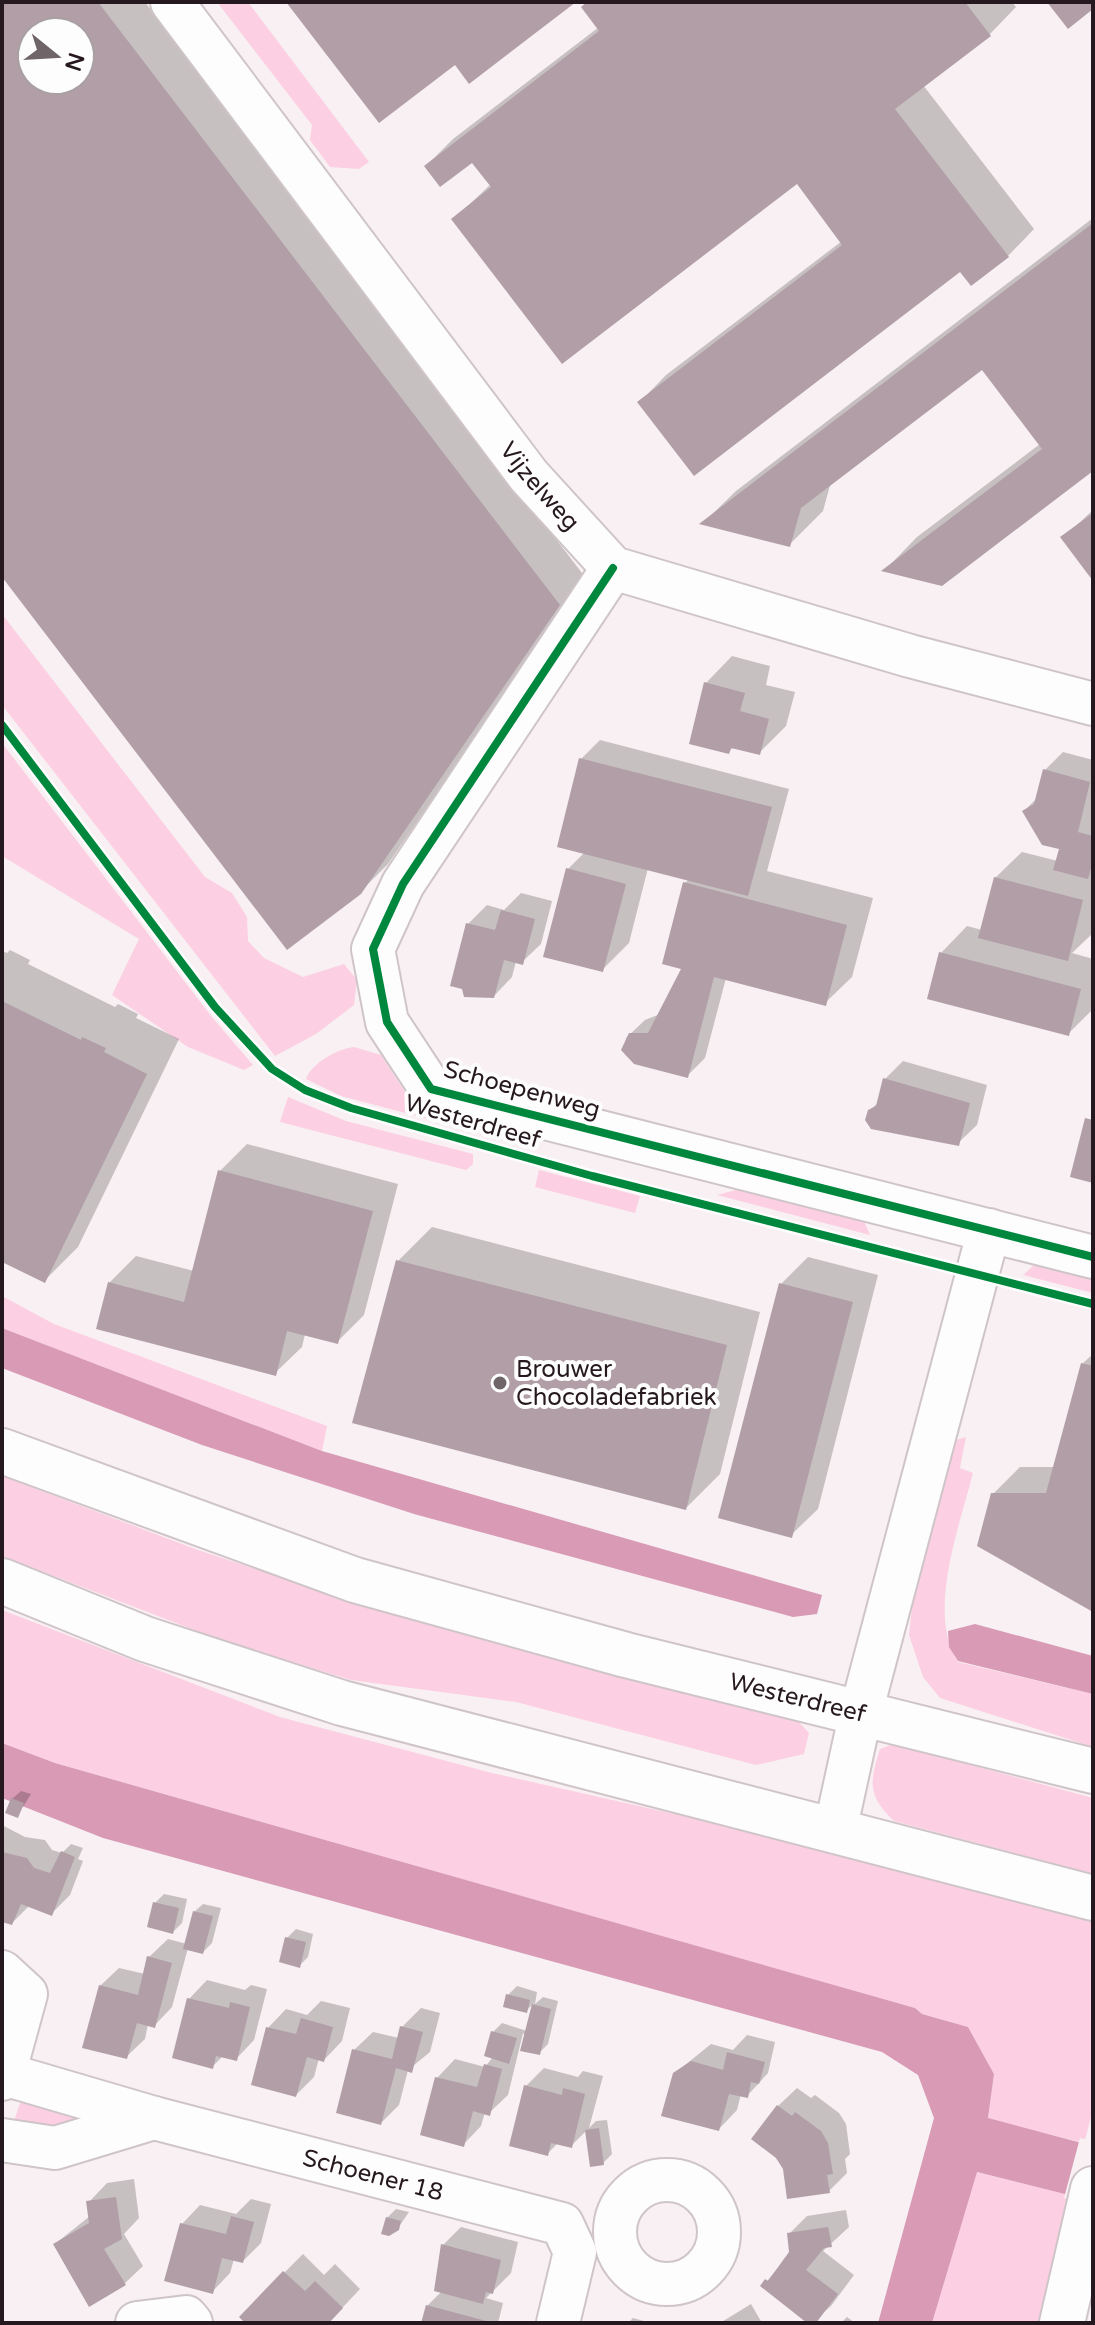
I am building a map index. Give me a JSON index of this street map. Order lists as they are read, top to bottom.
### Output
{
  "streets": {
    "main road": ["Westerdreef"],
    "street": ["Vijzelweg", "Schoepenweg", "Schoener 18"]
  },
  "crossings": [
    ["Vijzelweg", "Schoepenweg"]
  ],
  "places": ["Brouwer Chocoladefabriek"],
  "north": "right"
}
